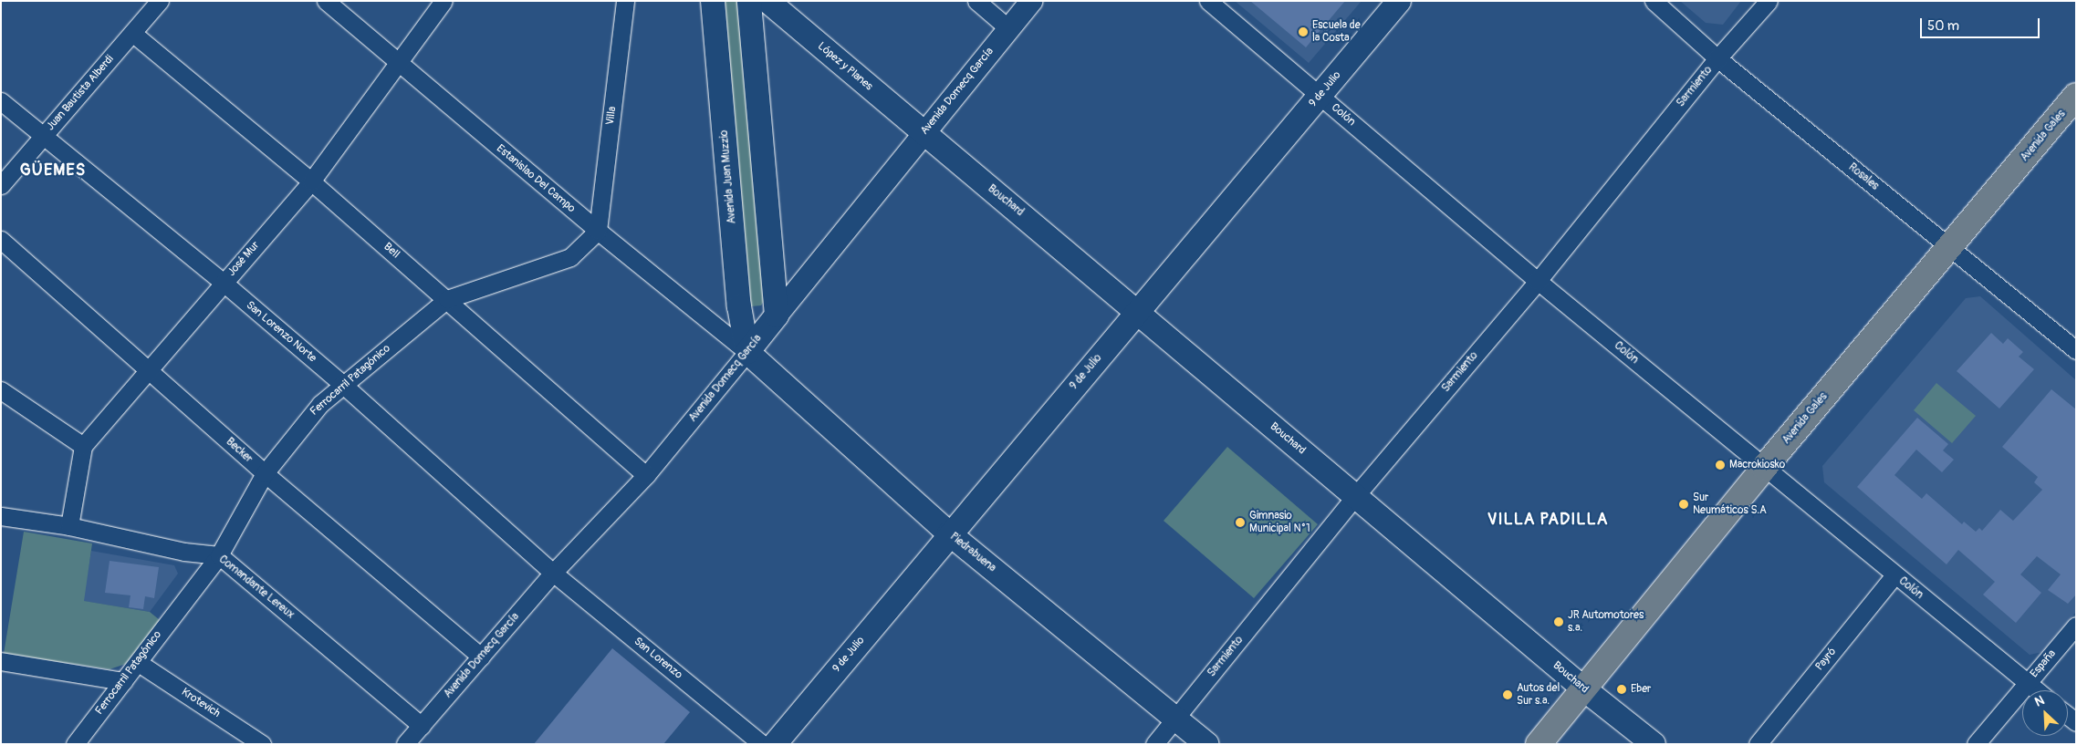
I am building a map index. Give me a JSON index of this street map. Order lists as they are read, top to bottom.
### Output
{
  "streets": {
    "main road": [
      "López y Planes",
      "9 de Julio",
      "Avenida Domecq García",
      "Avenida Gales",
      "Avenida Juan Muzzio",
      "Bouchard",
      "Piedrabuena"
    ],
    "street": [
      "Sarmiento",
      "Juan Bautista Alberdi",
      "Colón",
      "Villa",
      "Rosales",
      "Estanislao Del Campo",
      "Bell",
      "José Mur",
      "San Lorenzo Norte",
      "Ferrocarril Patagónico",
      "Becker",
      "Comandante Lereux",
      "San Lorenzo",
      "Payró",
      "España",
      "Krotevich"
    ]
  },
  "crossings": [
    ["López y Planes", "Avenida Domecq García"],
    ["López y Planes", "Bouchard"],
    ["Sarmiento", "Colón"],
    ["Sarmiento", "Rosales"],
    ["Sarmiento", "Bouchard"],
    ["Sarmiento", "Piedrabuena"],
    ["9 de Julio", "Colón"],
    ["9 de Julio", "Bouchard"],
    ["9 de Julio", "Piedrabuena"],
    ["Avenida Domecq García", "Avenida Juan Muzzio"],
    ["Avenida Domecq García", "Estanislao Del Campo"],
    ["Avenida Domecq García", "Bouchard"],
    ["Avenida Domecq García", "Bell"],
    ["Avenida Domecq García", "San Lorenzo Norte"],
    ["Avenida Domecq García", "Becker"],
    ["Avenida Domecq García", "Piedrabuena"],
    ["Avenida Domecq García", "Comandante Lereux"],
    ["Avenida Domecq García", "San Lorenzo"],
    ["Juan Bautista Alberdi", "Bell"],
    ["Juan Bautista Alberdi", "San Lorenzo Norte"],
    ["Colón", "Avenida Gales"],
    ["Colón", "Payró"],
    ["Colón", "España"],
    ["Villa", "Estanislao Del Campo"],
    ["Villa", "Ferrocarril Patagónico"],
    ["Avenida Gales", "Rosales"],
    ["Avenida Gales", "Bouchard"],
    ["Avenida Juan Muzzio", "Estanislao Del Campo"],
    ["Avenida Juan Muzzio", "Piedrabuena"],
    ["Estanislao Del Campo", "José Mur"],
    ["Estanislao Del Campo", "Ferrocarril Patagónico"],
    ["Estanislao Del Campo", "Piedrabuena"],
    ["Bell", "José Mur"],
    ["Bell", "Ferrocarril Patagónico"],
    ["José Mur", "San Lorenzo Norte"],
    ["José Mur", "Becker"],
    ["San Lorenzo Norte", "Ferrocarril Patagónico"],
    ["San Lorenzo Norte", "San Lorenzo"],
    ["Ferrocarril Patagónico", "Becker"],
    ["Ferrocarril Patagónico", "Comandante Lereux"],
    ["Ferrocarril Patagónico", "Krotevich"]
  ],
  "districts": ["GÜEMES", "VILLA PADILLA"],
  "places": [
    "Escuela de la Costa",
    "Macrokiosko",
    "Sur Neumáticos S.A",
    "Gimnasio Municipal N°1",
    "JR Automotores s.a.",
    "Eber",
    "Autos del Sur s.a."
  ],
  "scale_bar": "50 m",
  "north": "top left"
}
